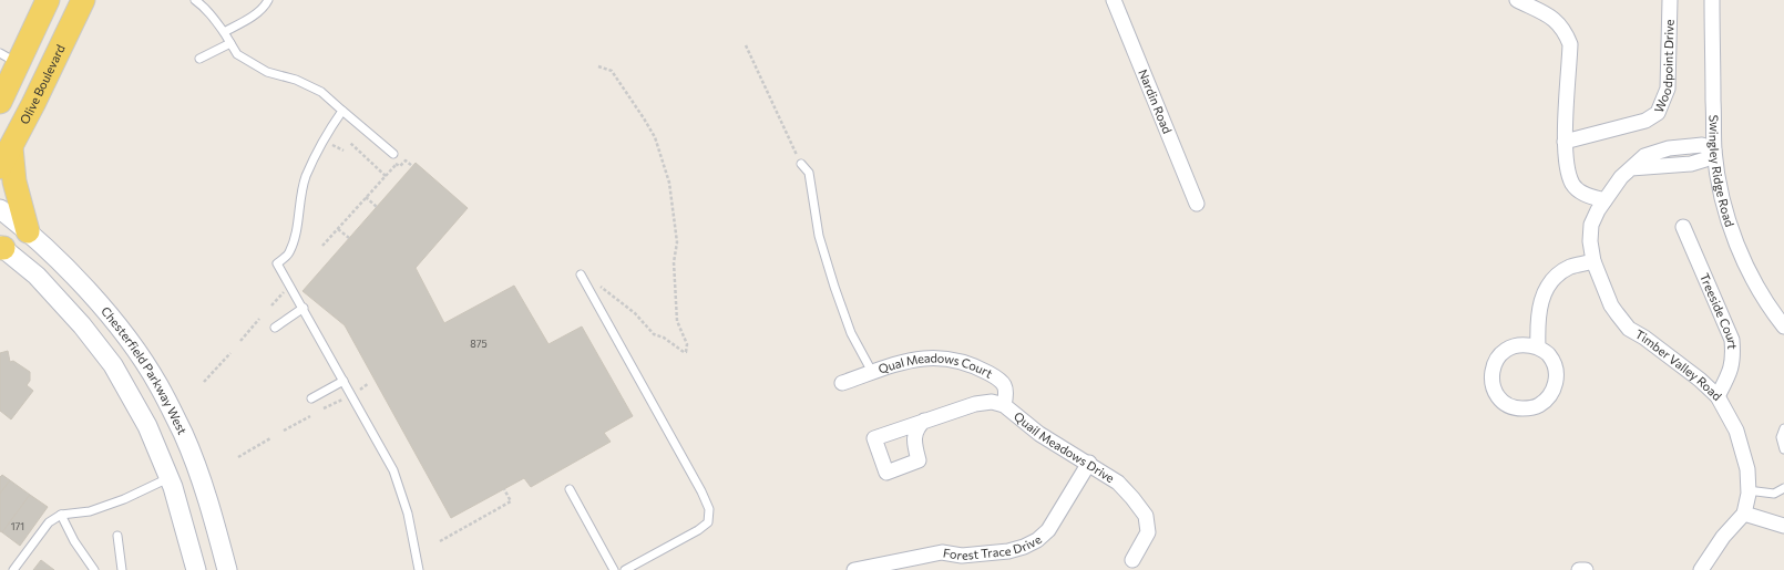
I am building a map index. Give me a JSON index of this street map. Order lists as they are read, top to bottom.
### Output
{
  "streets": {
    "main road": ["Olive Boulevard"],
    "street": [
      "Woodpoint Drive",
      "Nardin Road",
      "Swingley Ridge Road",
      "Treeside Court",
      "Timber Valley Road",
      "Chesterfield Parkway West",
      "Qual Meadows Court",
      "Quail Meadows Drive",
      "Forest Trace Drive"
    ]
  },
  "crossings": [
    ["Swingley Ridge Road", "Timber Valley Road"],
    ["Treeside Court", "Timber Valley Road"],
    ["Qual Meadows Court", "Quail Meadows Drive"],
    ["Quail Meadows Drive", "Forest Trace Drive"]
  ],
  "house_numbers": ["875", "171"]
}
